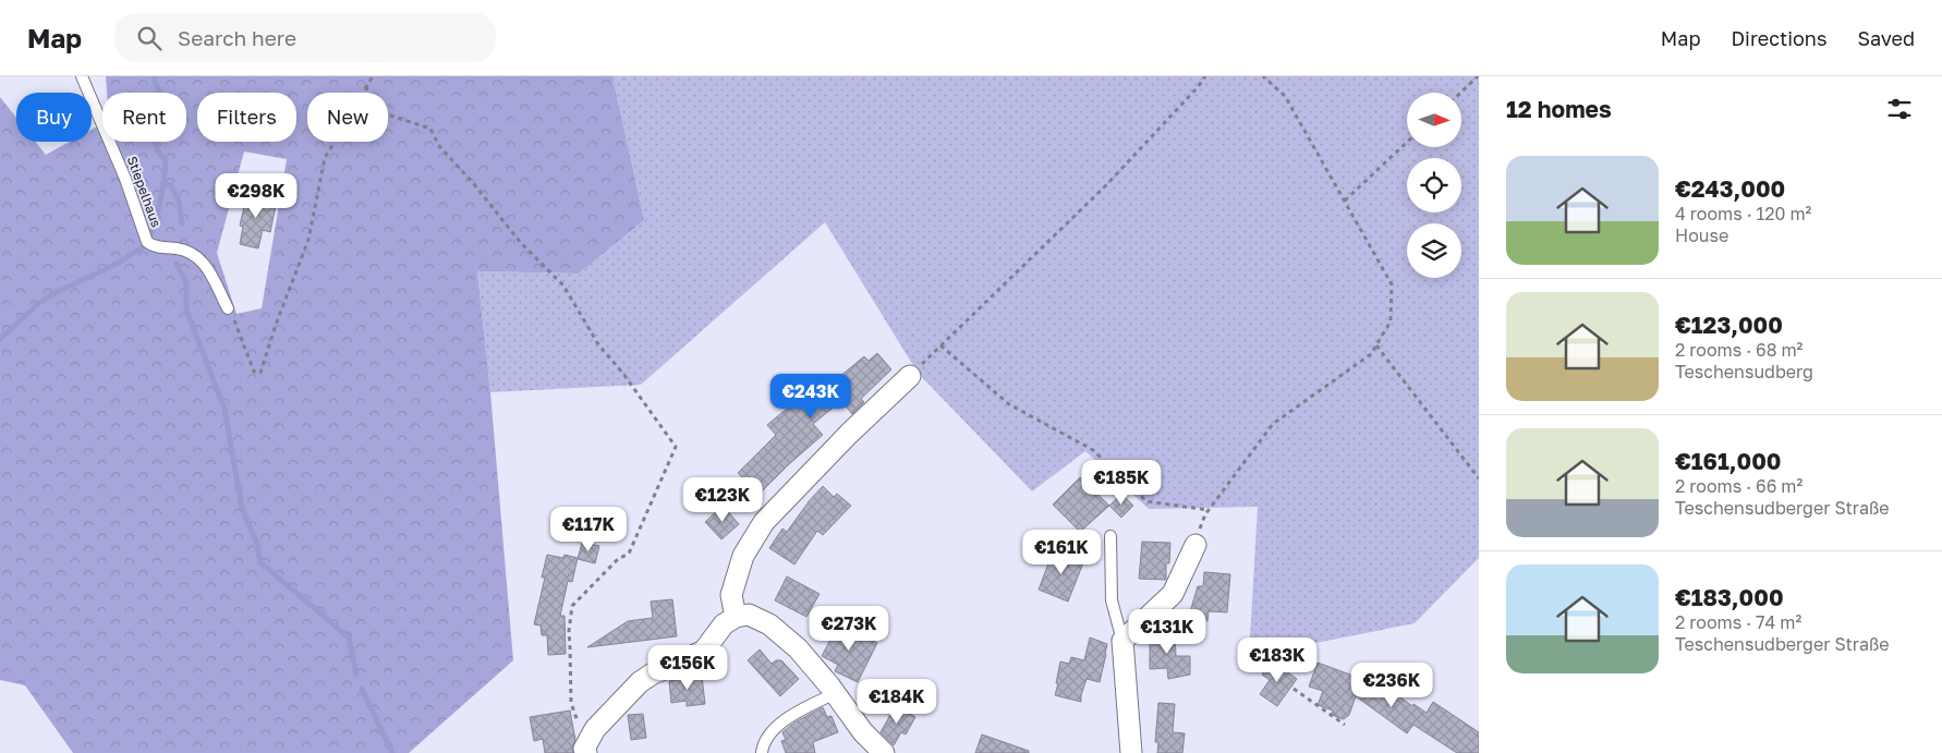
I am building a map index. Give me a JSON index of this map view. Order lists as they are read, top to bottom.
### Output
{
  "streets": {
    "lane": ["Stiepelhaus"]
  },
  "north": "right",
  "page": {
    "header": "Map",
    "search": "Search here",
    "nav": ["Map", "Directions", "Saved"],
    "heading": "12 homes",
    "chip": [
      "Buy",
      "Rent",
      "Filters",
      "New"
    ],
    "list": [
      {
        "name": "€243,000",
        "note": "4 rooms · 120 m² · House"
      },
      {
        "name": "€123,000",
        "note": "2 rooms · 68 m² · Teschensudberg"
      },
      {
        "name": "€161,000",
        "note": "2 rooms · 66 m² · Teschensudberger Straße"
      },
      {
        "name": "€183,000",
        "note": "2 rooms · 74 m² · Teschensudberger Straße"
      }
    ],
    "price": [
      "€298K",
      "€243K",
      "€185K",
      "€123K",
      "€117K",
      "€161K",
      "€273K",
      "€131K",
      "€183K",
      "€156K",
      "€236K",
      "€184K"
    ]
  }
}
